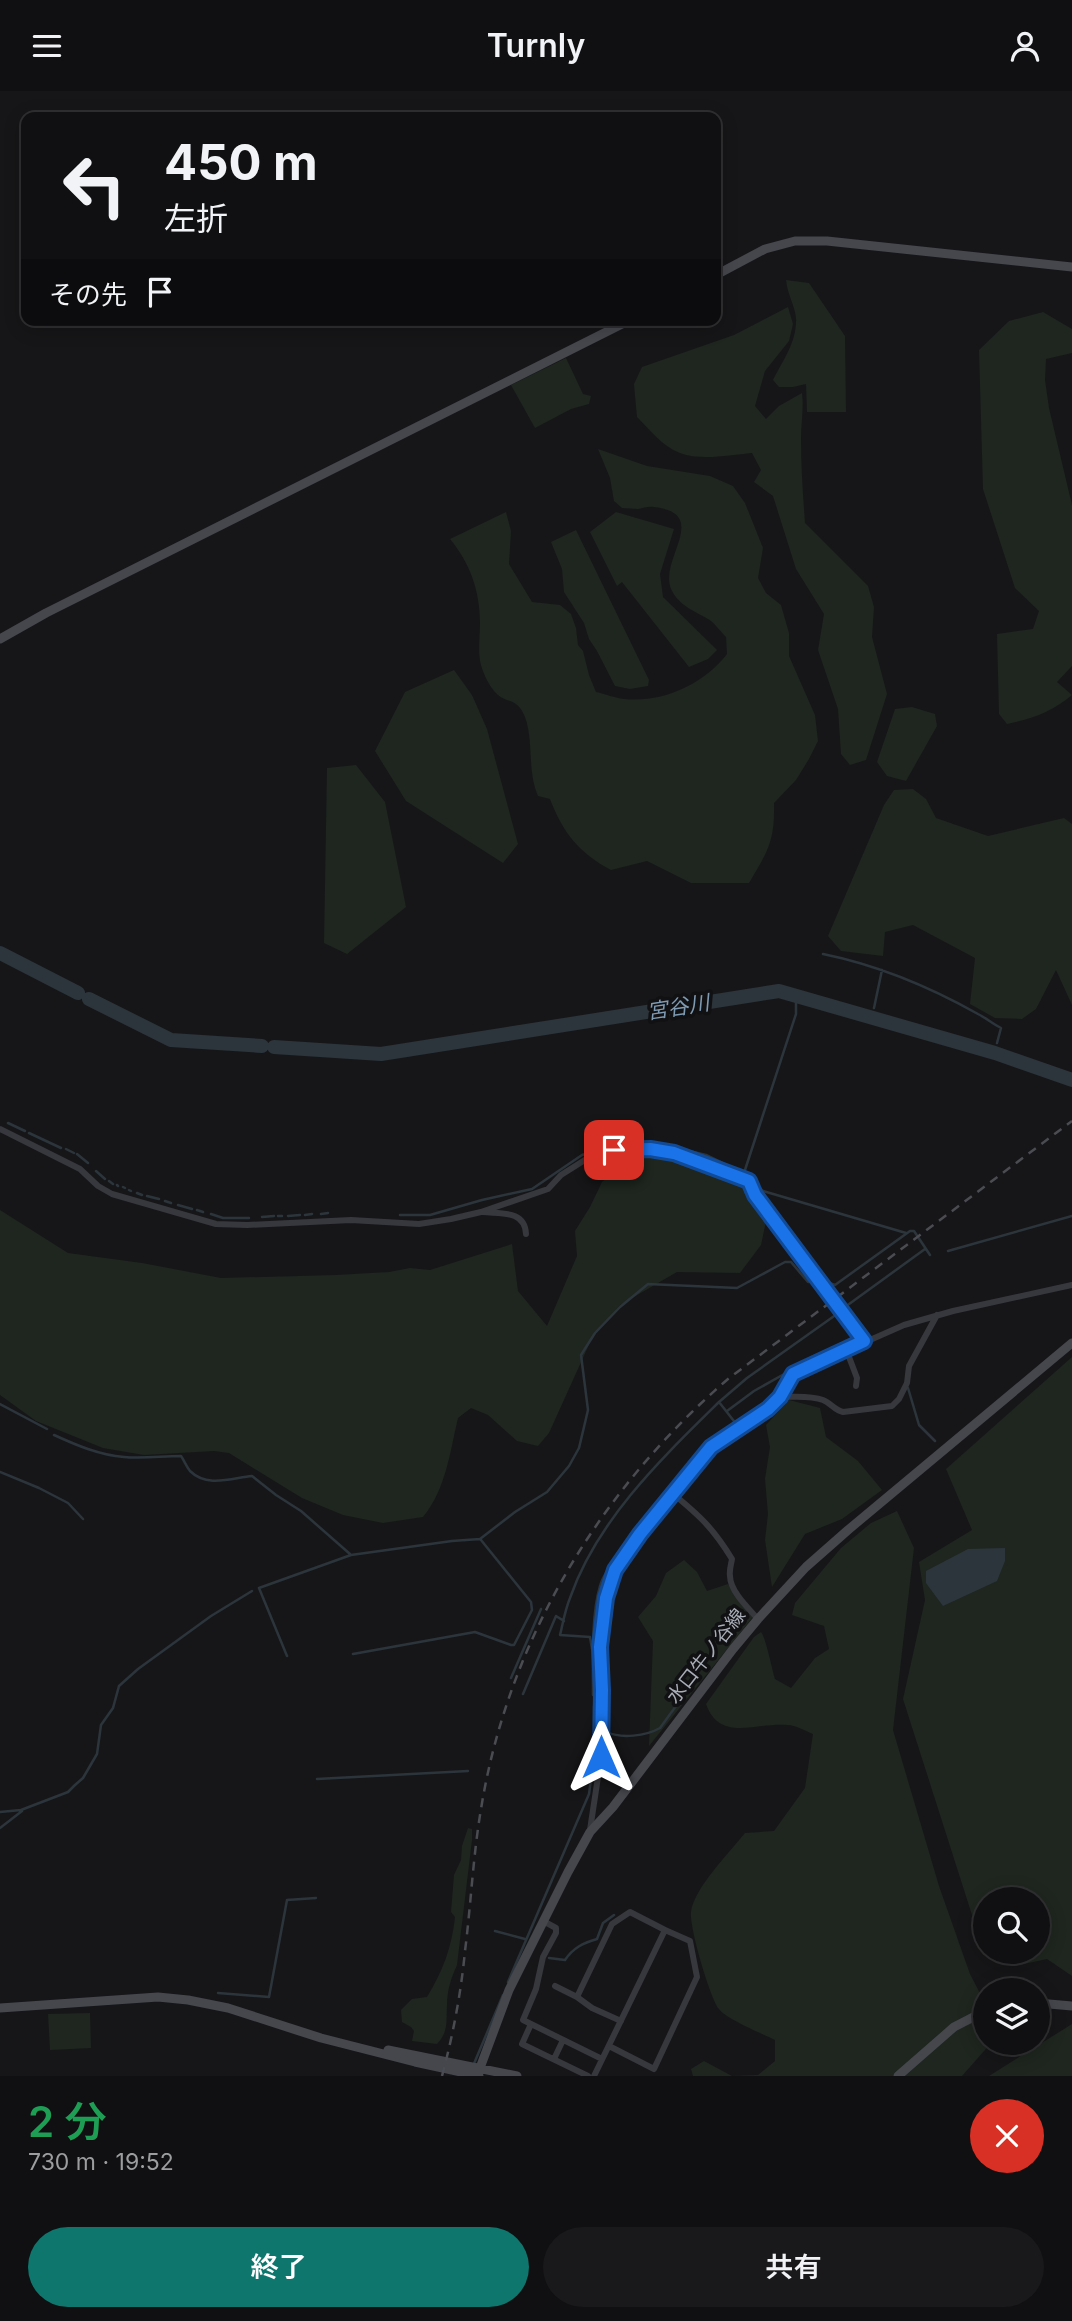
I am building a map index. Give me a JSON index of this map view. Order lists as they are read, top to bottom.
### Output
{
  "streets": {
    "street": ["水口牛ノ谷線"]
  },
  "water": ["宮谷川"],
  "page": {
    "header": "Turnly",
    "turn": ["450 m", "左折"],
    "then": "その先",
    "heading": ["2 分", "730 m · 19:52"],
    "buttons": ["終了", "共有"]
  }
}
